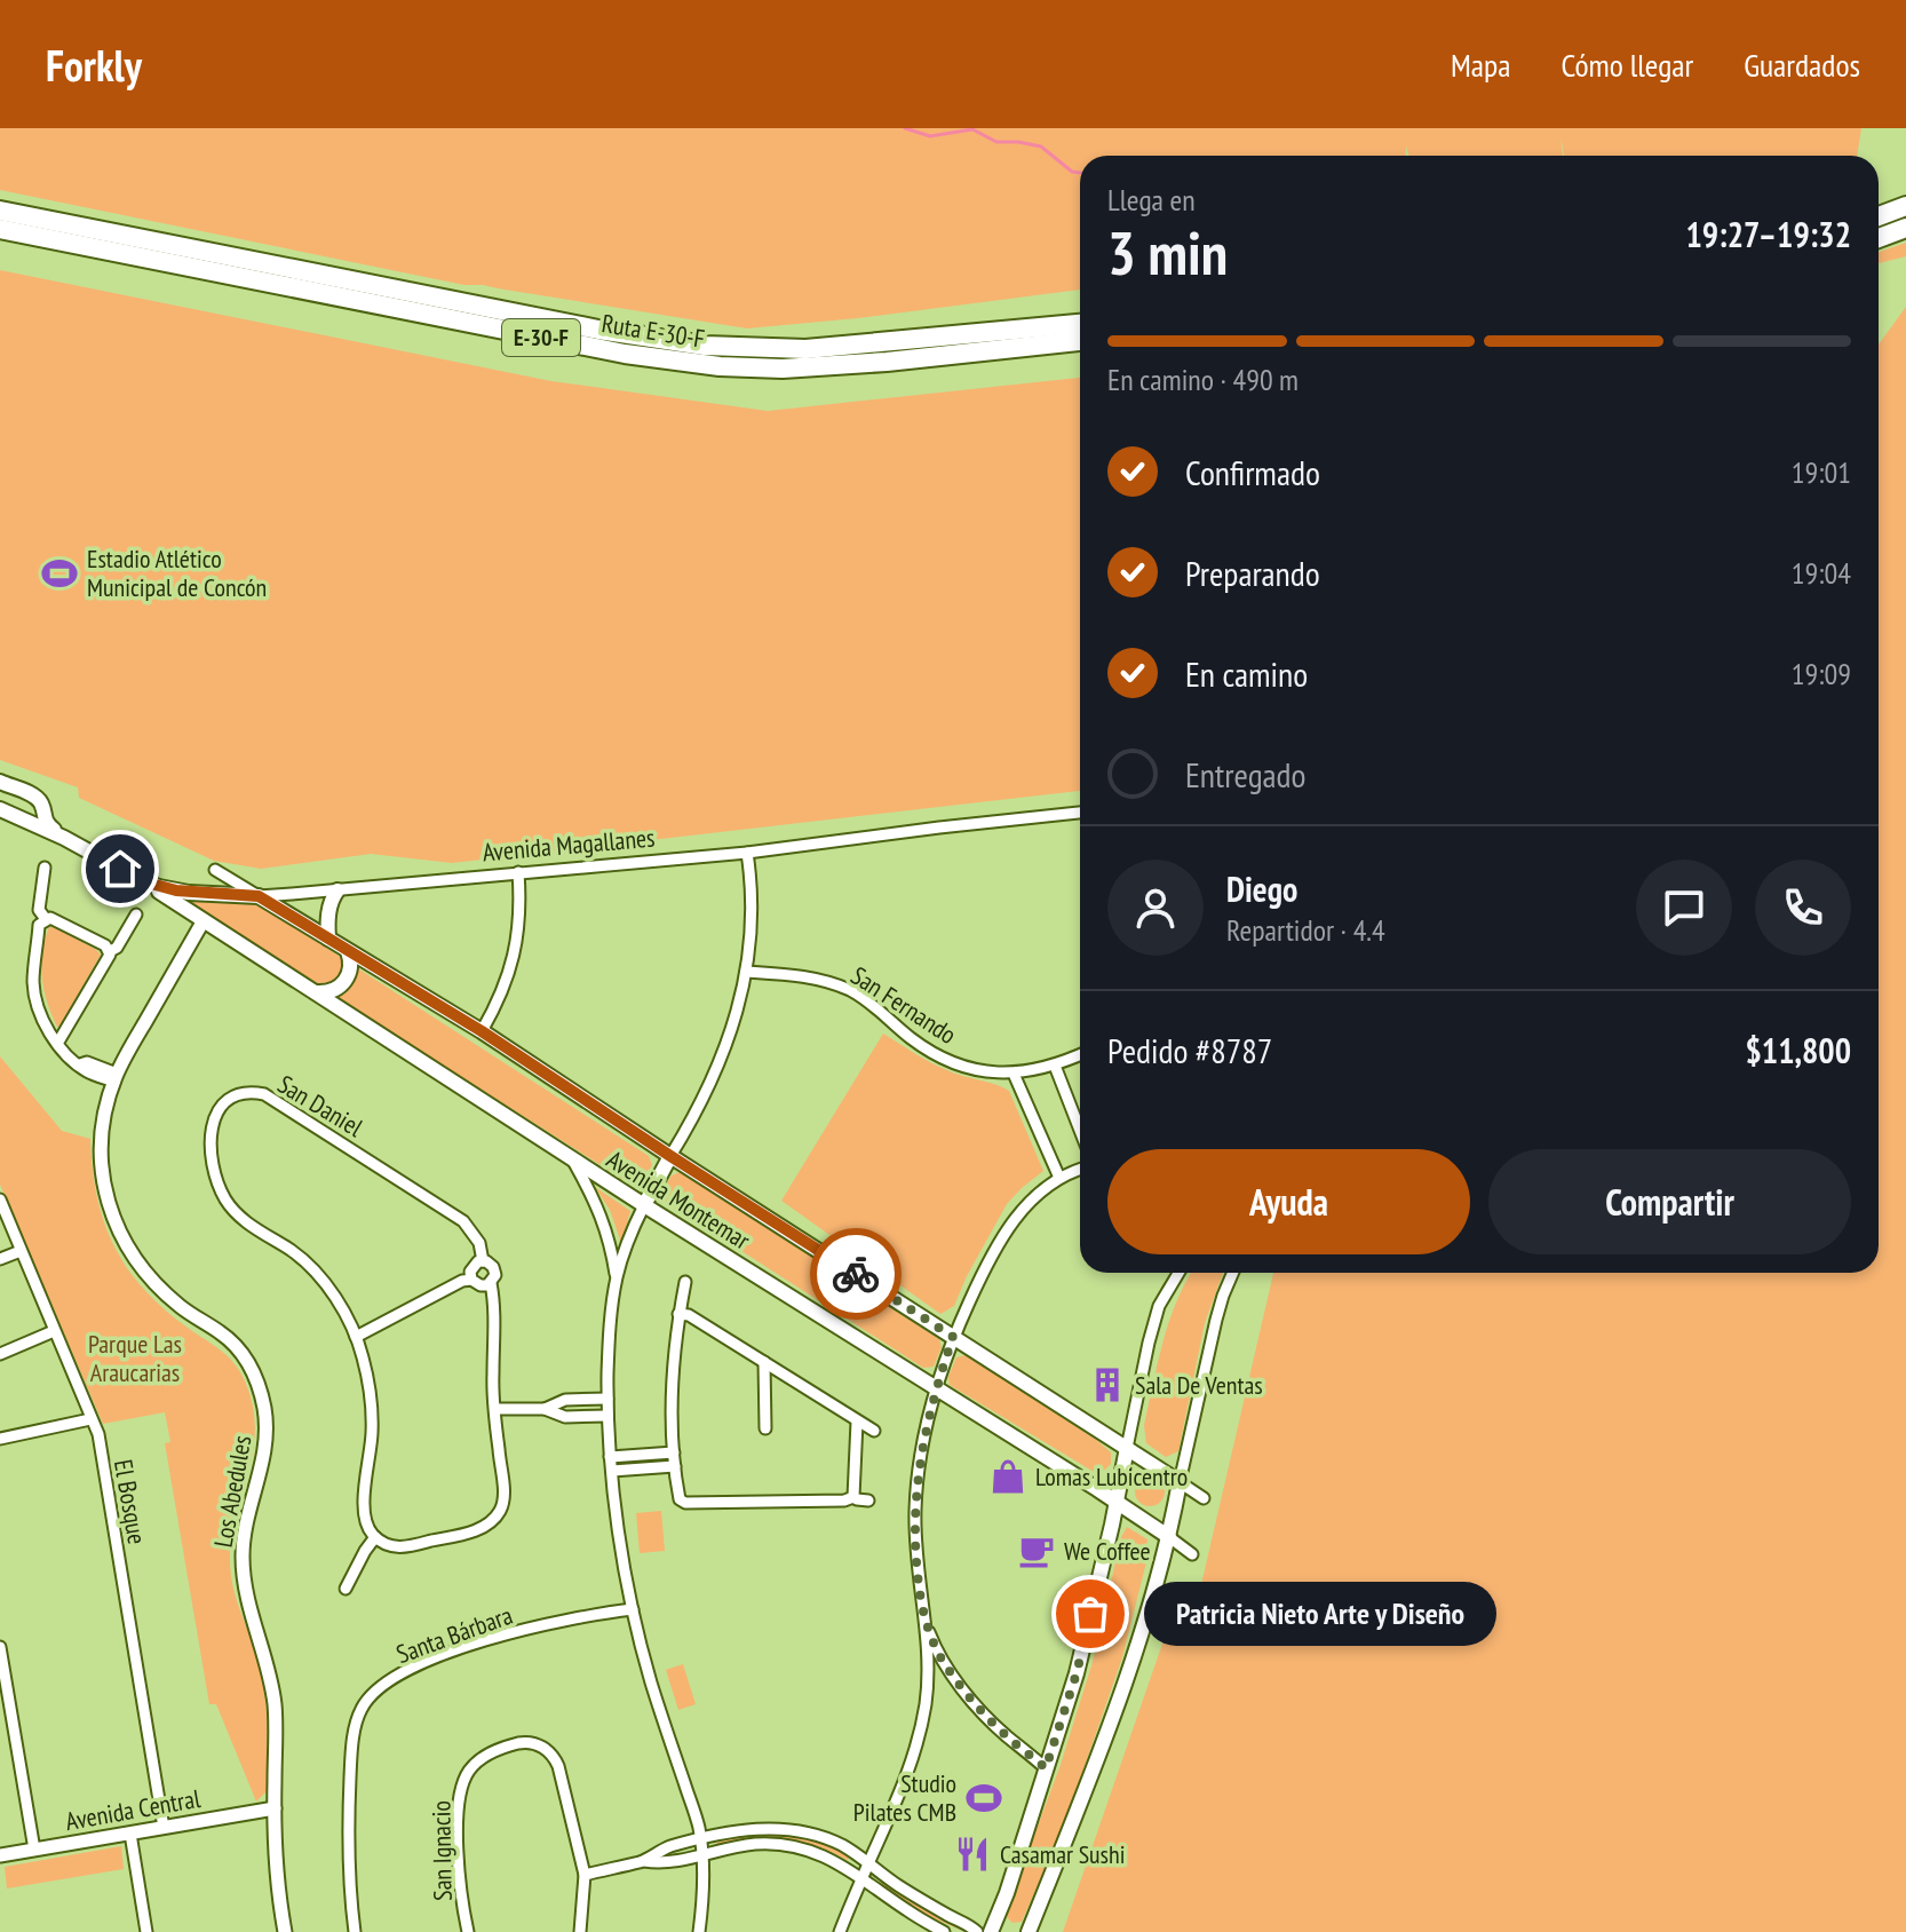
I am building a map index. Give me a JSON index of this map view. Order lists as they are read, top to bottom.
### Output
{
  "streets": {
    "highway": ["Ruta E-30-F", "E-30-F"],
    "main road": ["Avenida Magallanes", "Avenida Montemar"],
    "street": [
      "San Fernando",
      "San Daniel",
      "Los Abedules",
      "El Bosque",
      "Santa Bárbara",
      "Avenida Central",
      "San Ignacio"
    ]
  },
  "crossings": [
    ["Avenida Magallanes", "Avenida Montemar"],
    ["Avenida Montemar", "Los Abedules"],
    ["Los Abedules", "Avenida Central"],
    ["El Bosque", "Avenida Central"]
  ],
  "parks": ["Parque Las Araucarias"],
  "places": {
    "sports": ["Estadio Atlético Municipal de Concón", "Studio Pilates CMB"],
    "building": ["Sala De Ventas"],
    "shop": ["Lomas Lubicentro"],
    "cafe": ["We Coffee"],
    "other": ["Patricia Nieto Arte y Diseño"],
    "restaurant": ["Casamar Sushi"]
  },
  "page": {
    "header": "Forkly",
    "nav": ["Mapa", "Cómo llegar", "Guardados"],
    "heading": ["3 min", "Llega en", "19:27–19:32"],
    "panel": [
      "Diego",
      "Repartidor · 4.4",
      "Pedido #8787",
      "$11,800"
    ],
    "bar": "En camino · 490 m",
    "list": [
      ["Confirmado", "19:01"],
      ["Preparando", "19:04"],
      ["En camino", "19:09"],
      "Entregado"
    ],
    "buttons": ["Ayuda", "Compartir"],
    "bubble": "Patricia Nieto Arte y Diseño"
  }
}
